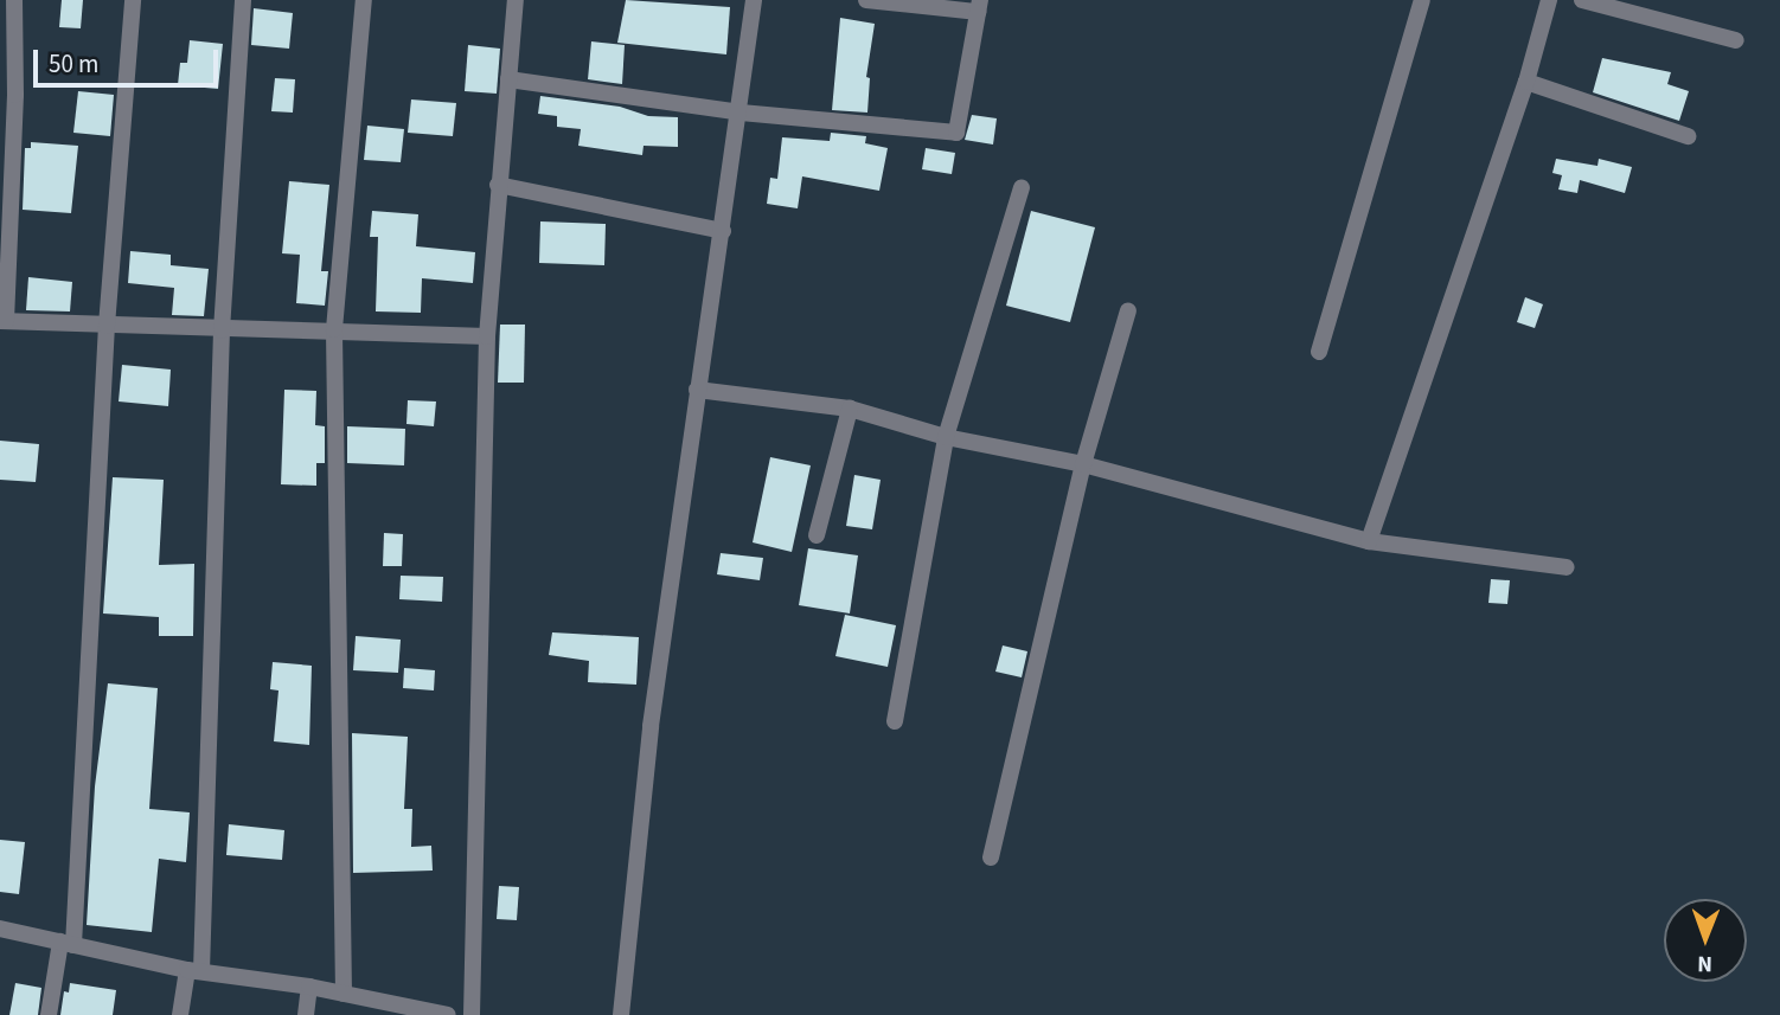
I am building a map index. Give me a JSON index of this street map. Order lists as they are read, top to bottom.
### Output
{
  "scale_bar": "50 m",
  "north": "bottom"
}
